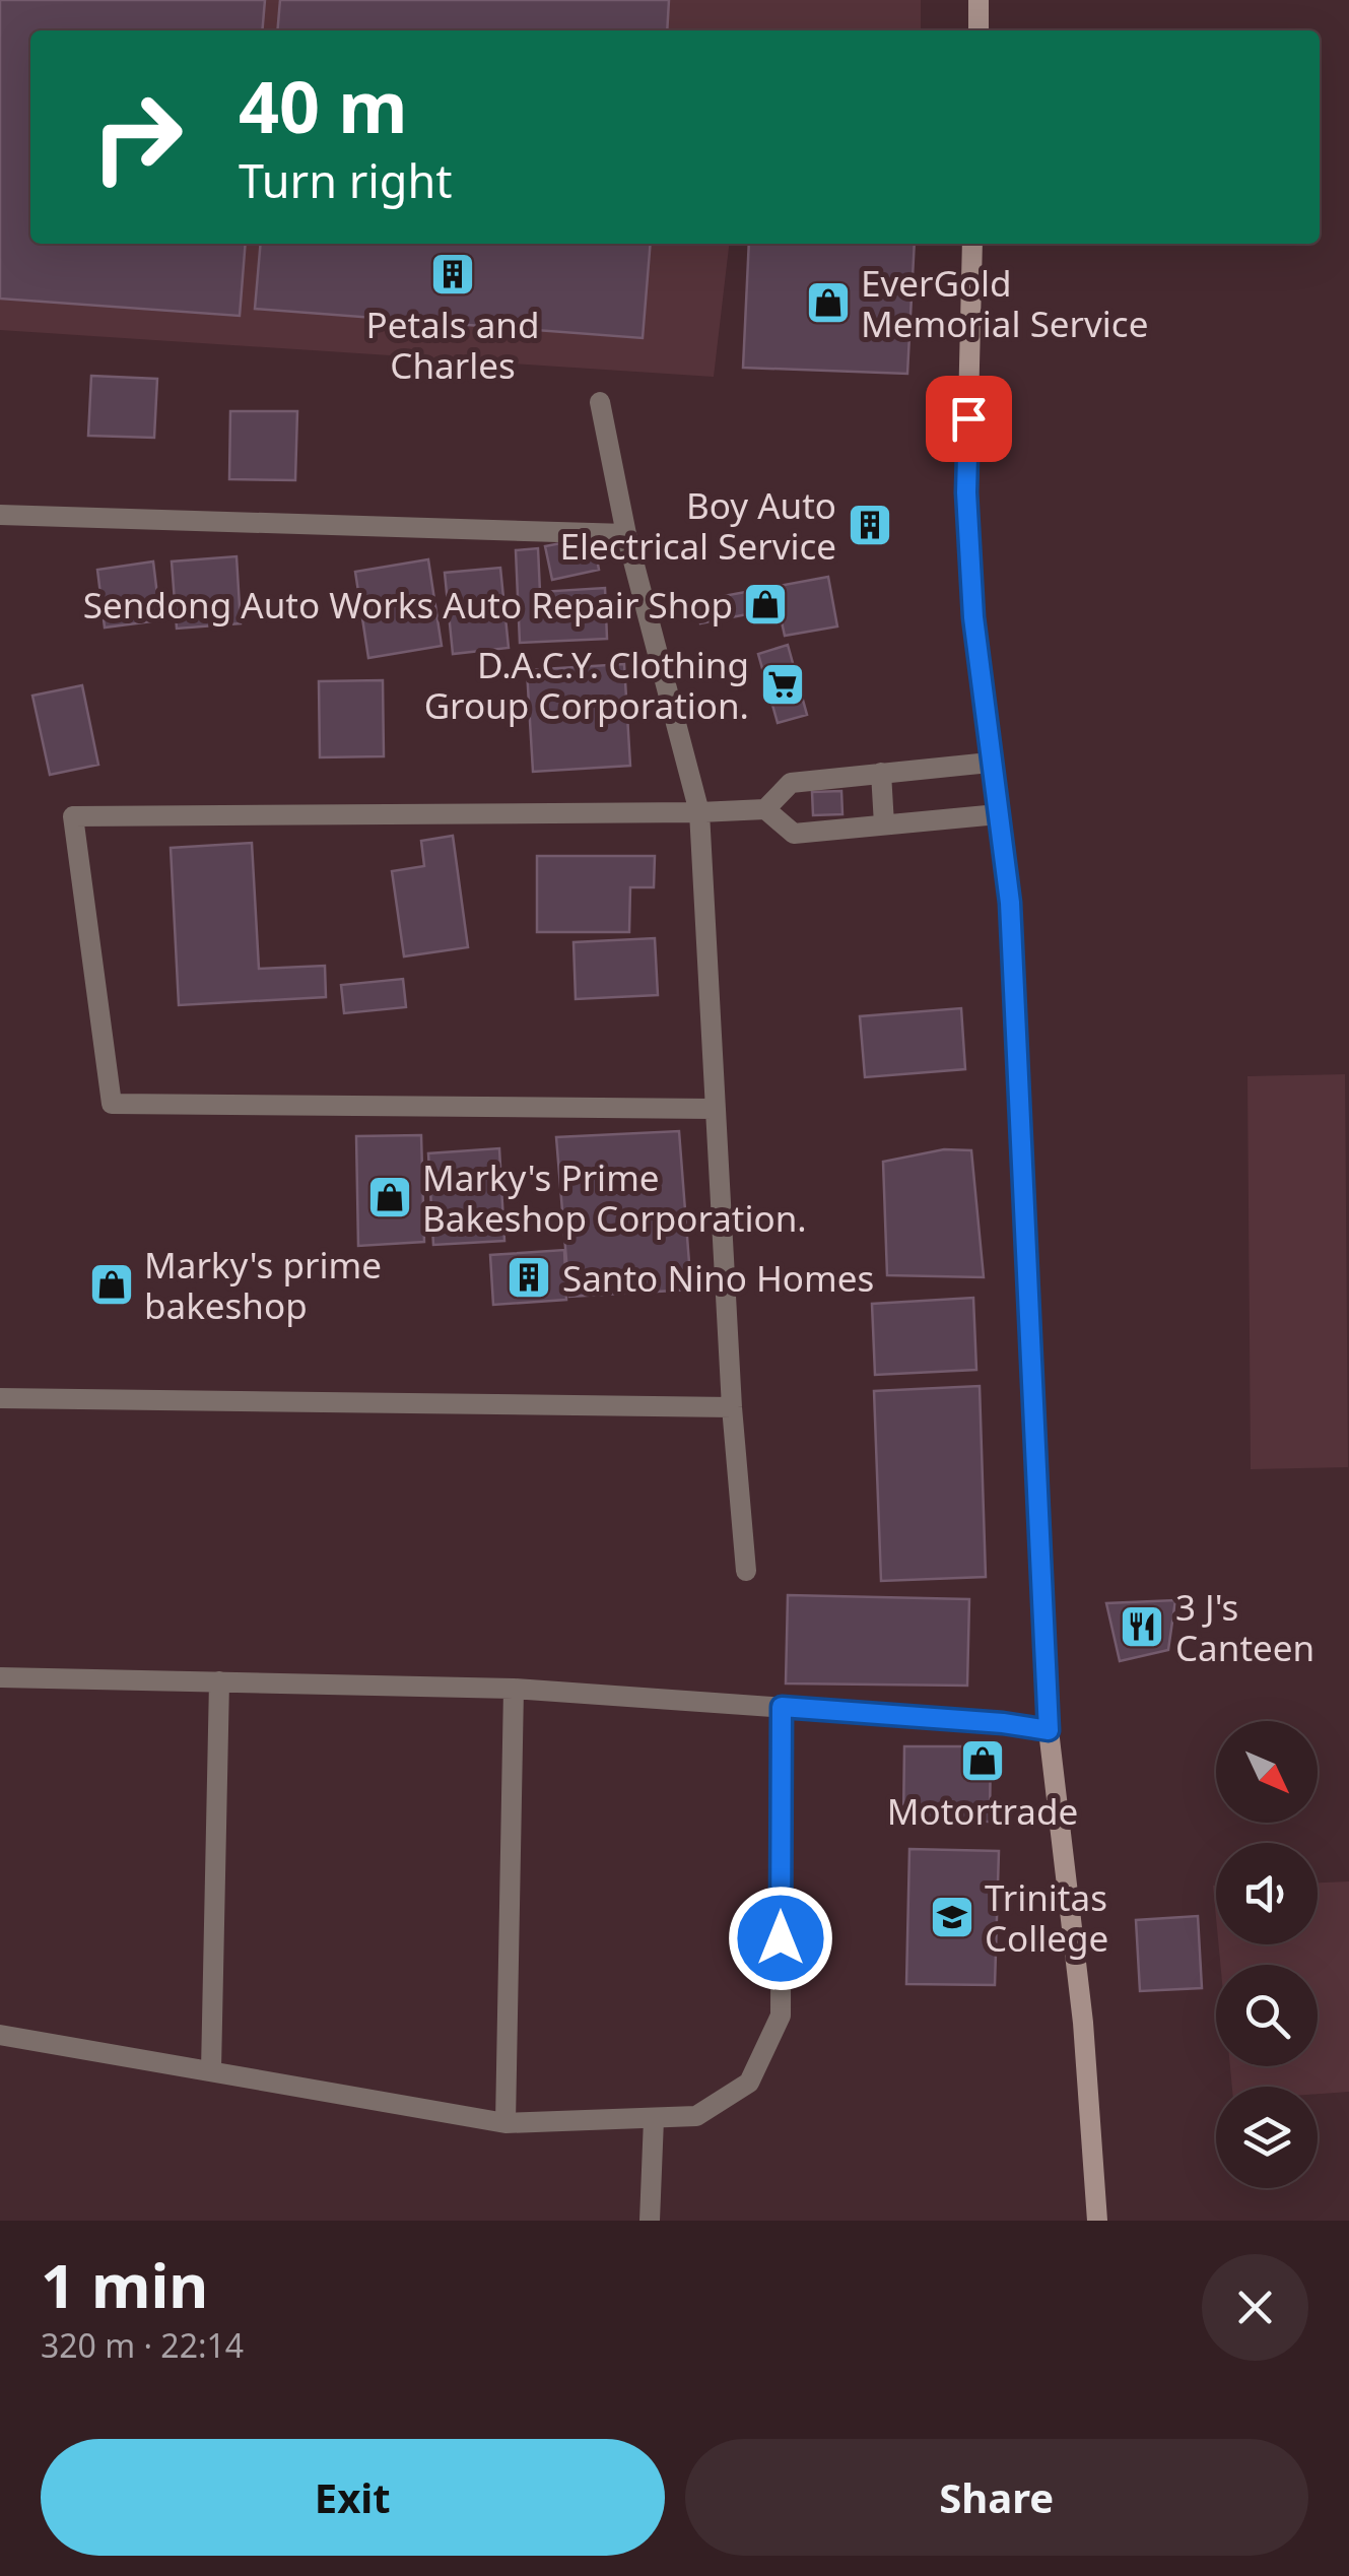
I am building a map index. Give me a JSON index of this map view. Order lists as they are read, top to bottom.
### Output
{
  "places": {
    "building": ["Petals and Charles", "Boy Auto Electrical Service", "Santo Nino Homes"],
    "shop": [
      "EverGold Memorial Service",
      "Sendong Auto Works Auto Repair Shop",
      "Marky's Prime Bakeshop Corporation.",
      "Marky's prime bakeshop",
      "Motortrade"
    ],
    "supermarket": ["D.A.C.Y. Clothing Group Corporation."],
    "restaurant": ["3 J's Canteen"],
    "school or university": ["Trinitas College"]
  },
  "north": "bottom right",
  "page": {
    "turn": ["40 m", "Turn right"],
    "heading": ["1 min", "320 m · 22:14"],
    "buttons": ["Exit", "Share"]
  }
}
